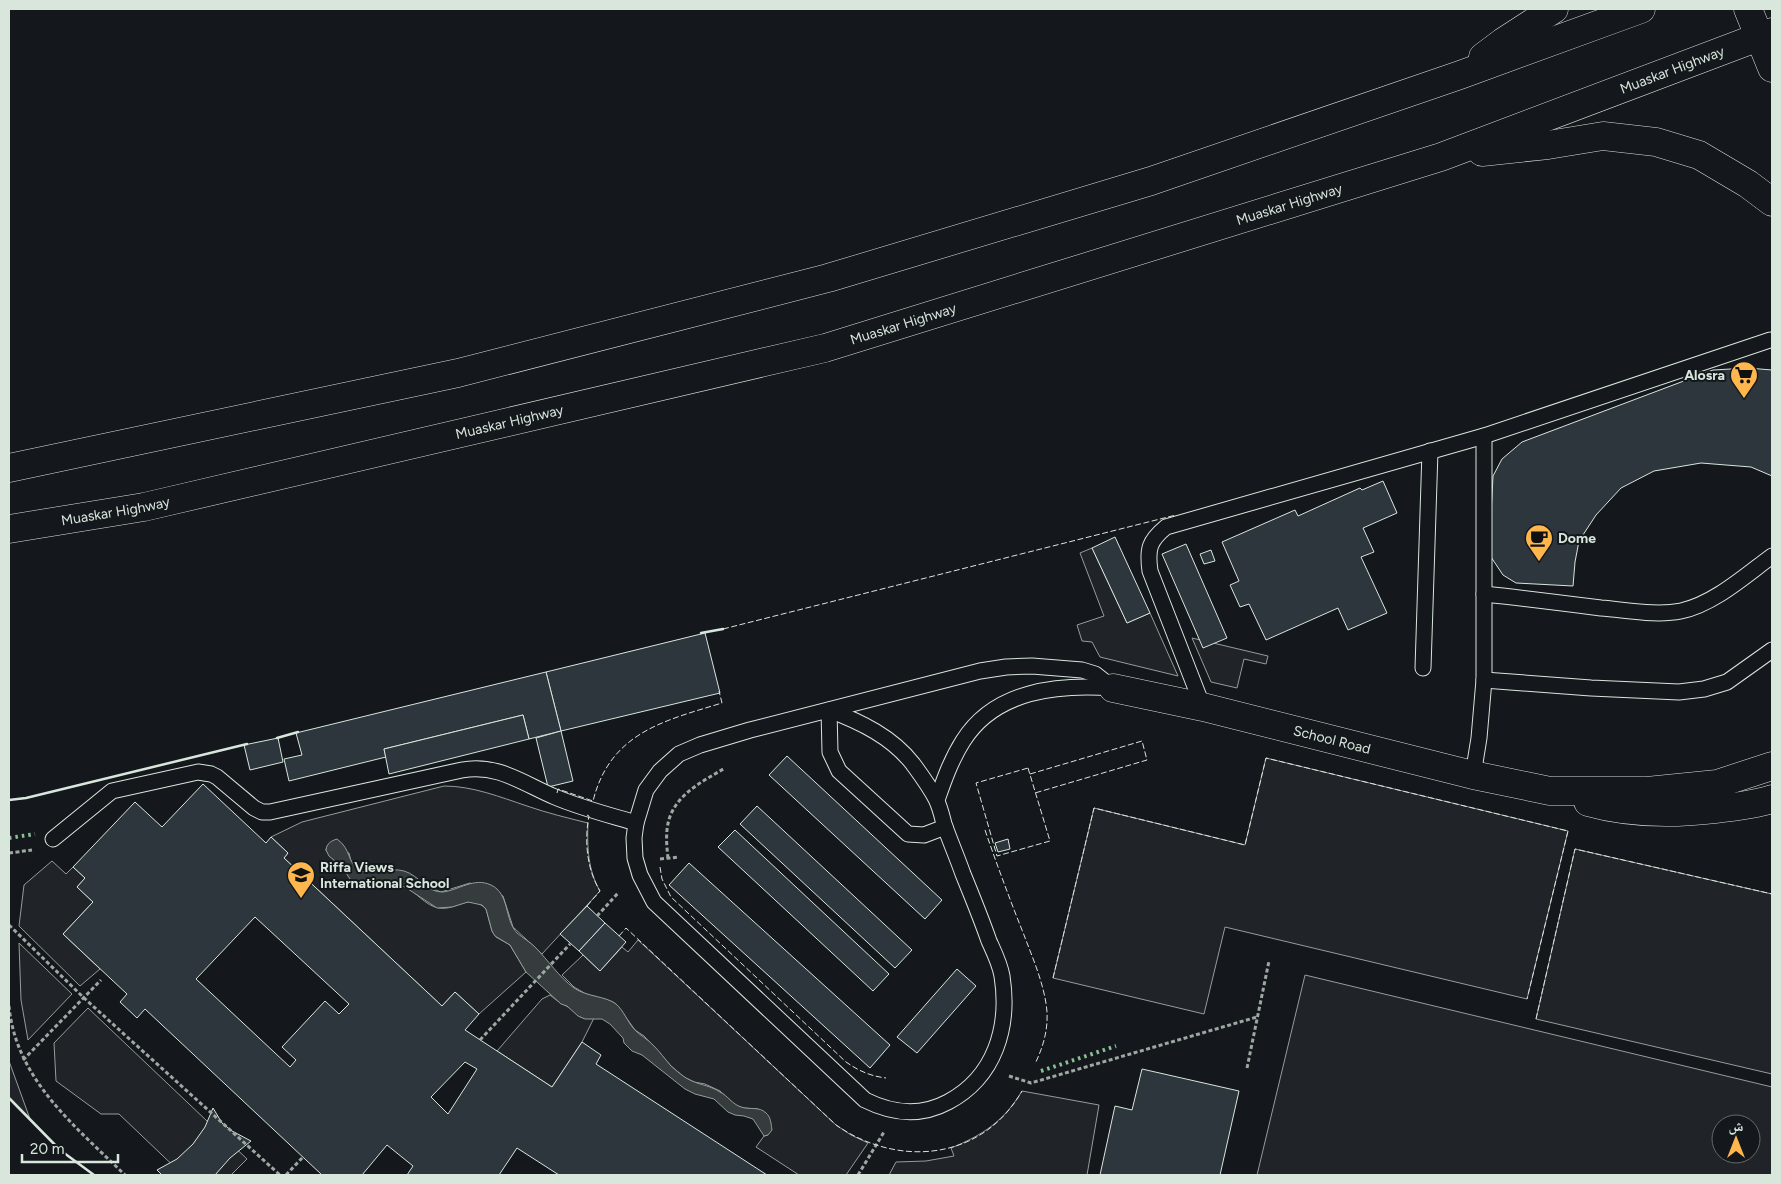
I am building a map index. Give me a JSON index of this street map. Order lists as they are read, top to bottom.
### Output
{
  "streets": {
    "main road": ["Muaskar Highway", "School Road"]
  },
  "places": {
    "supermarket": ["Alosra"],
    "cafe": ["Dome"],
    "school or university": ["Riffa Views International School"]
  },
  "scale_bar": "20 m",
  "north": "top"
}
